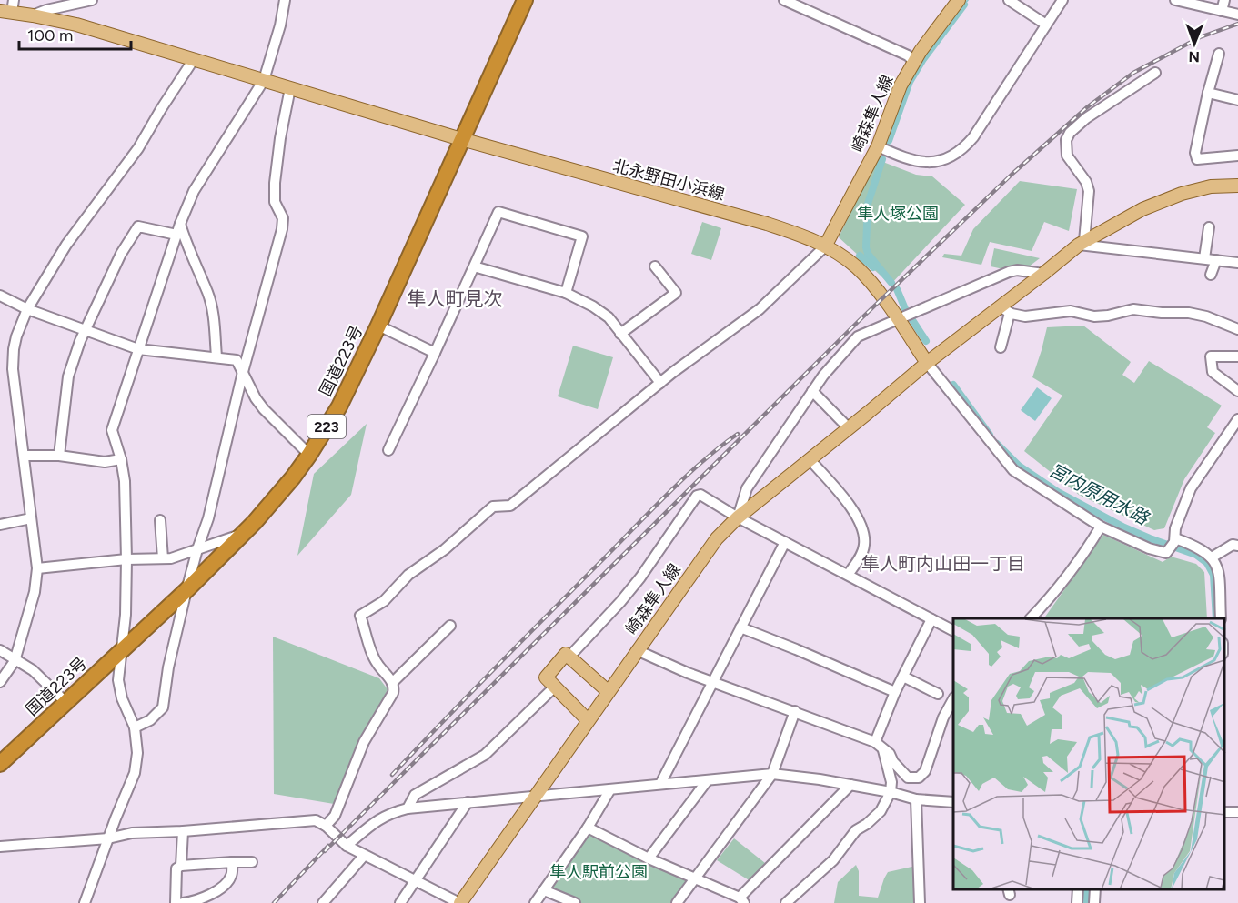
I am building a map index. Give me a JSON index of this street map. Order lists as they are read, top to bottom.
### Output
{
  "streets": {
    "highway": ["国道223号", "223"],
    "main road": ["崎森隼人線", "北永野田小浜線"]
  },
  "crossings": [
    ["崎森隼人線", "北永野田小浜線"],
    ["北永野田小浜線", "国道223号"]
  ],
  "districts": ["隼人町見次", "隼人町内山田一丁目"],
  "water": ["宮内原用水路"],
  "parks": ["隼人塚公園", "隼人駅前公園"],
  "scale_bar": "100 m",
  "north": "bottom"
}
